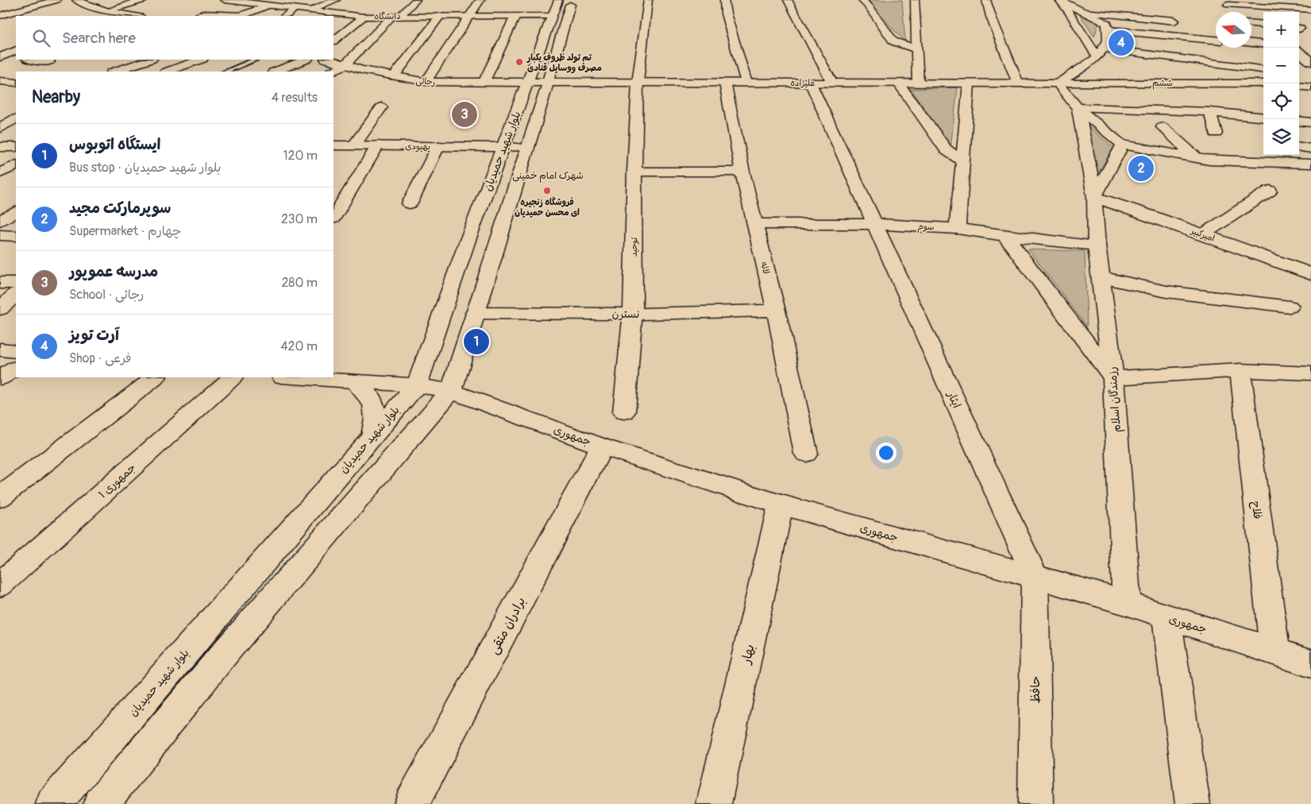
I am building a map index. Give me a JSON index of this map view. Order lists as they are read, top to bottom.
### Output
{
  "streets": {
    "street": [
      "دانشگاه",
      "رجائی",
      "علیزاده",
      "ششم",
      "بهبودی",
      "بلوار شهید حمیدیان",
      "سوم",
      "امیرکبیر",
      "توحید",
      "لاله",
      "نسترن",
      "ایثار",
      "رزمندگان اسلام",
      "جمهوری",
      "جمهوری ۱",
      "فلاح",
      "برادران متقی",
      "بهار",
      "حافظ"
    ]
  },
  "crossings": [
    ["دانشگاه", "بلوار شهید حمیدیان"],
    ["رجائی", "علیزاده"],
    ["رجائی", "بلوار شهید حمیدیان"],
    ["علیزاده", "ششم"],
    ["علیزاده", "بلوار شهید حمیدیان"],
    ["علیزاده", "توحید"],
    ["علیزاده", "لاله"],
    ["علیزاده", "ایثار"],
    ["علیزاده", "رزمندگان اسلام"],
    ["ششم", "رزمندگان اسلام"],
    ["بهبودی", "بلوار شهید حمیدیان"],
    ["بلوار شهید حمیدیان", "نسترن"],
    ["بلوار شهید حمیدیان", "جمهوری"],
    ["سوم", "لاله"],
    ["سوم", "ایثار"],
    ["سوم", "رزمندگان اسلام"],
    ["امیرکبیر", "رزمندگان اسلام"],
    ["توحید", "نسترن"],
    ["لاله", "نسترن"],
    ["ایثار", "جمهوری"],
    ["ایثار", "حافظ"],
    ["رزمندگان اسلام", "جمهوری"],
    ["جمهوری", "فلاح"],
    ["جمهوری", "برادران متقی"],
    ["جمهوری", "بهار"],
    ["جمهوری", "حافظ"]
  ],
  "districts": ["شهرک امام خمینی"],
  "places": ["تم تولد ظروف یکبار مصرف ووسایل قنادی", "فروشگاه زنجیره ای محسن حمیدیان"],
  "north": "left",
  "page": {
    "map_buttons": ["+", "−"],
    "search": "Search here",
    "pins": [
      "4",
      "3",
      "2",
      "1"
    ],
    "heading": ["Nearby", "4 results"],
    "list": [
      {
        "mark": "1",
        "name": "ایستگاه اتوبوس",
        "note": "Bus stop · بلوار شهید حمیدیان",
        "value": "120 m"
      },
      {
        "mark": "2",
        "name": "سوپرمارکت مجید",
        "note": "Supermarket · چهارم",
        "value": "230 m"
      },
      {
        "mark": "3",
        "name": "مدرسه عموپور",
        "note": "School · رجائی",
        "value": "280 m"
      },
      {
        "mark": "4",
        "name": "آرت تویز",
        "note": "Shop · فرعی",
        "value": "420 m"
      }
    ]
  }
}
